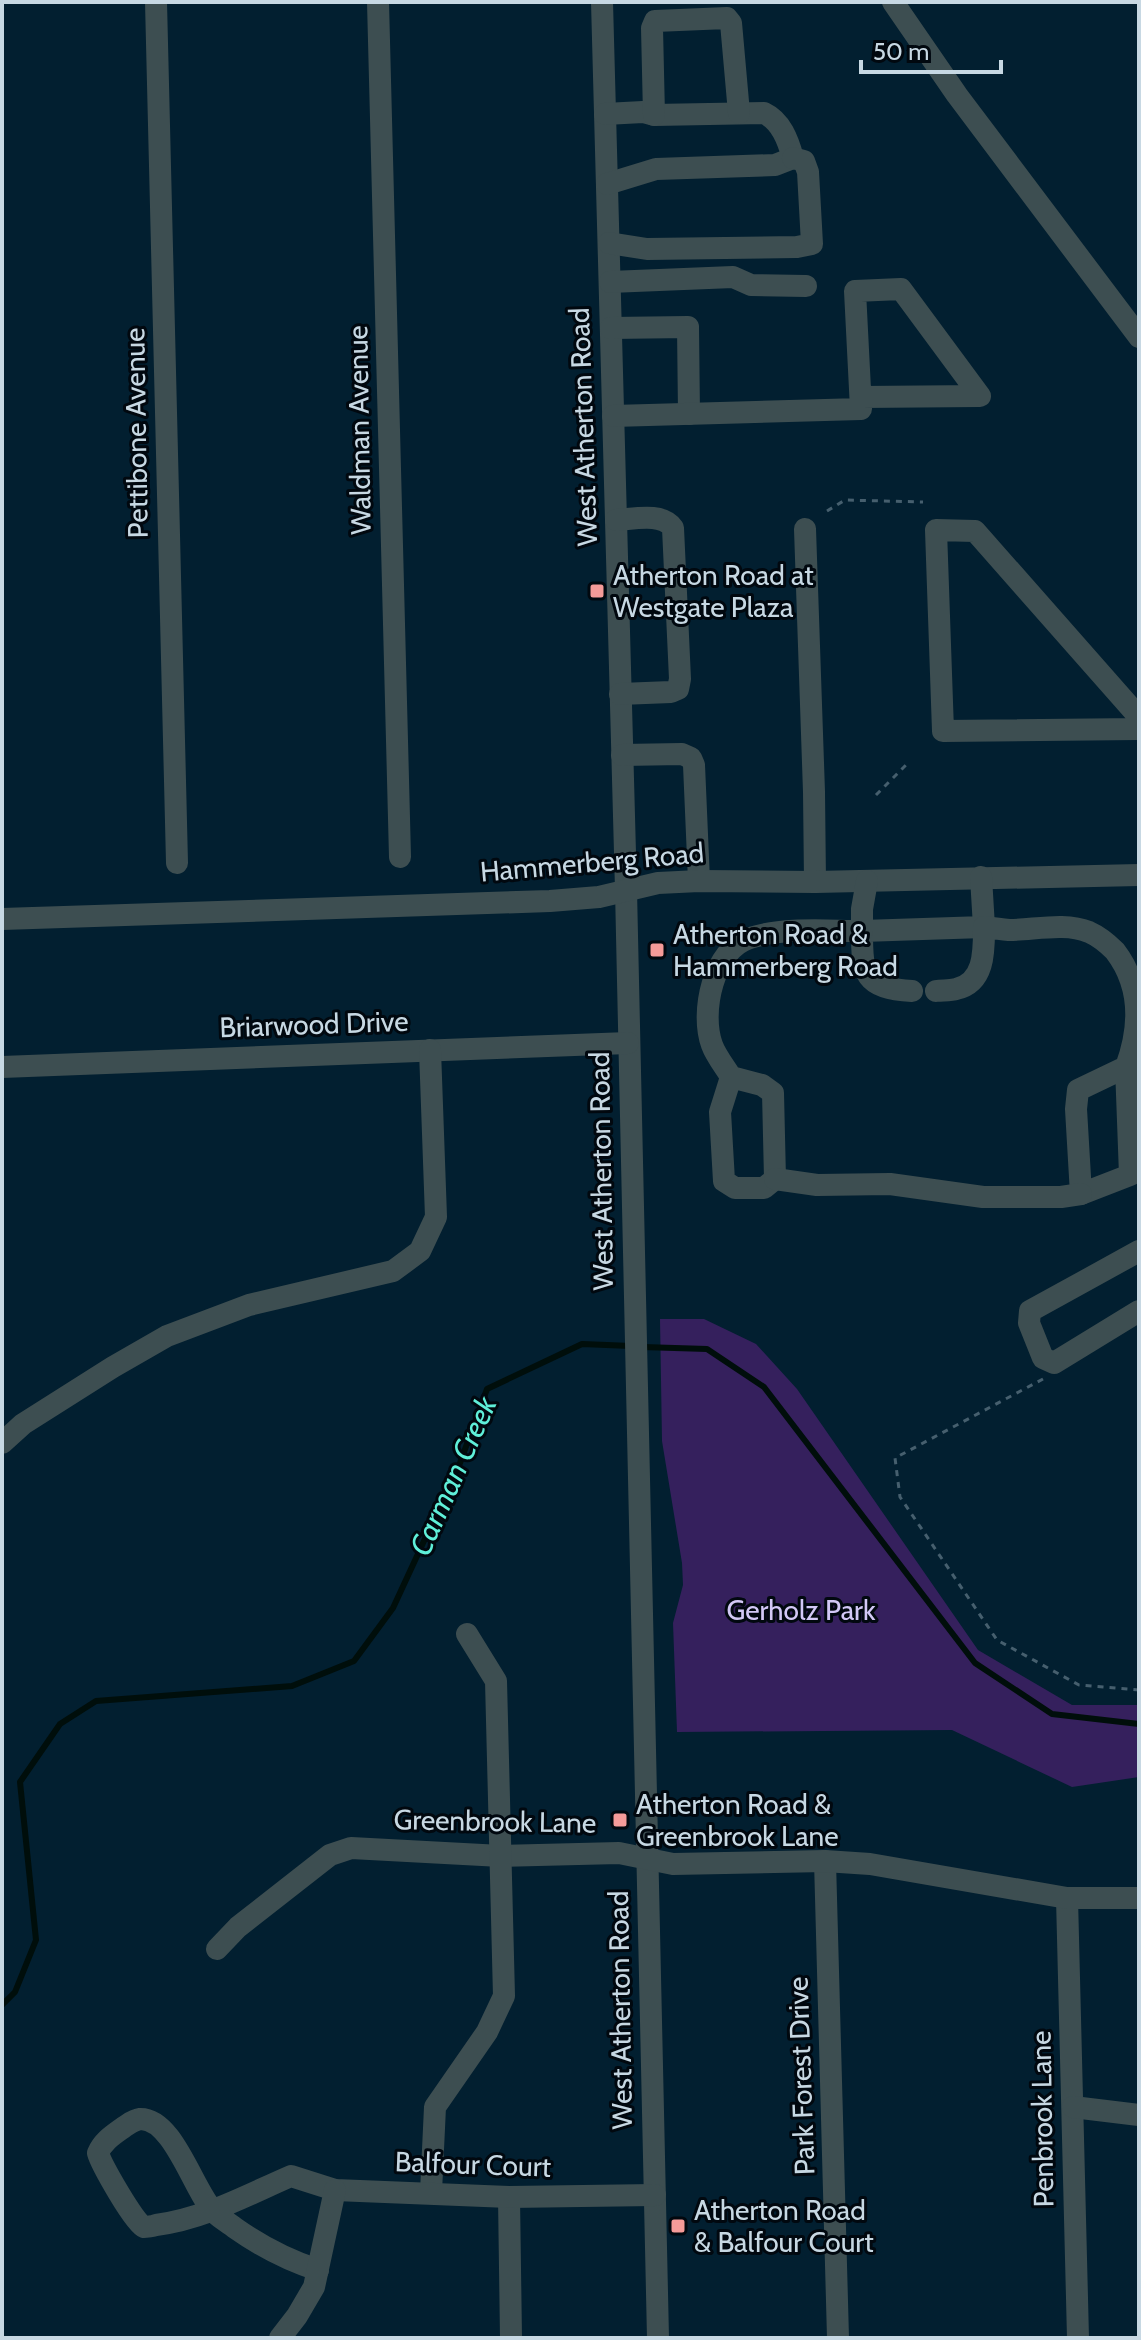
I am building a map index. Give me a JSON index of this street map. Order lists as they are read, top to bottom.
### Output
{
  "streets": {
    "street": [
      "West Atherton Road",
      "Waldman Avenue",
      "Pettibone Avenue",
      "Hammerberg Road",
      "Briarwood Drive",
      "Greenbrook Lane",
      "Park Forest Drive",
      "Penbrook Lane",
      "Balfour Court"
    ]
  },
  "crossings": [
    ["West Atherton Road", "Hammerberg Road"],
    ["West Atherton Road", "Briarwood Drive"],
    ["West Atherton Road", "Greenbrook Lane"],
    ["West Atherton Road", "Balfour Court"],
    ["Greenbrook Lane", "Park Forest Drive"],
    ["Greenbrook Lane", "Penbrook Lane"]
  ],
  "water": ["Carman Creek"],
  "parks": ["Gerholz Park"],
  "places": {
    "transit": [
      "Atherton Road at Westgate Plaza",
      "Atherton Road & Hammerberg Road",
      "Atherton Road & Greenbrook Lane",
      "Atherton Road & Balfour Court"
    ]
  },
  "scale_bar": "50 m"
}
